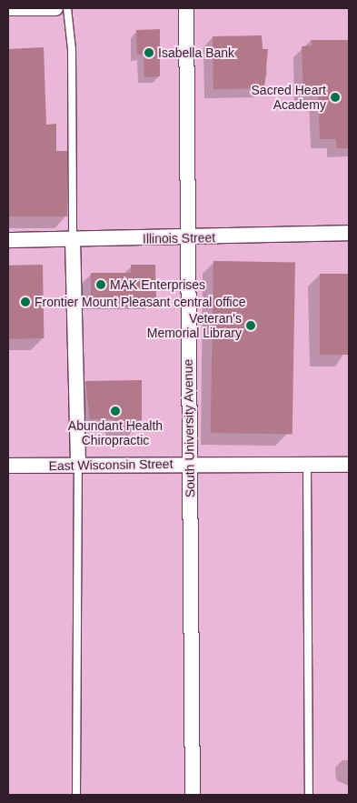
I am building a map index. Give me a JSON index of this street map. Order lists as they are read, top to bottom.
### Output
{
  "streets": {
    "street": ["Illinois Street", "South University Avenue", "East Wisconsin Street"]
  },
  "crossings": [
    ["Illinois Street", "South University Avenue"],
    ["South University Avenue", "East Wisconsin Street"]
  ],
  "places": [
    "Isabella Bank",
    "Sacred Heart Academy",
    "MAK Enterprises",
    "Frontier Mount Pleasant central office",
    "Veteran's Memorial Library",
    "Abundant Health Chiropractic"
  ]
}
